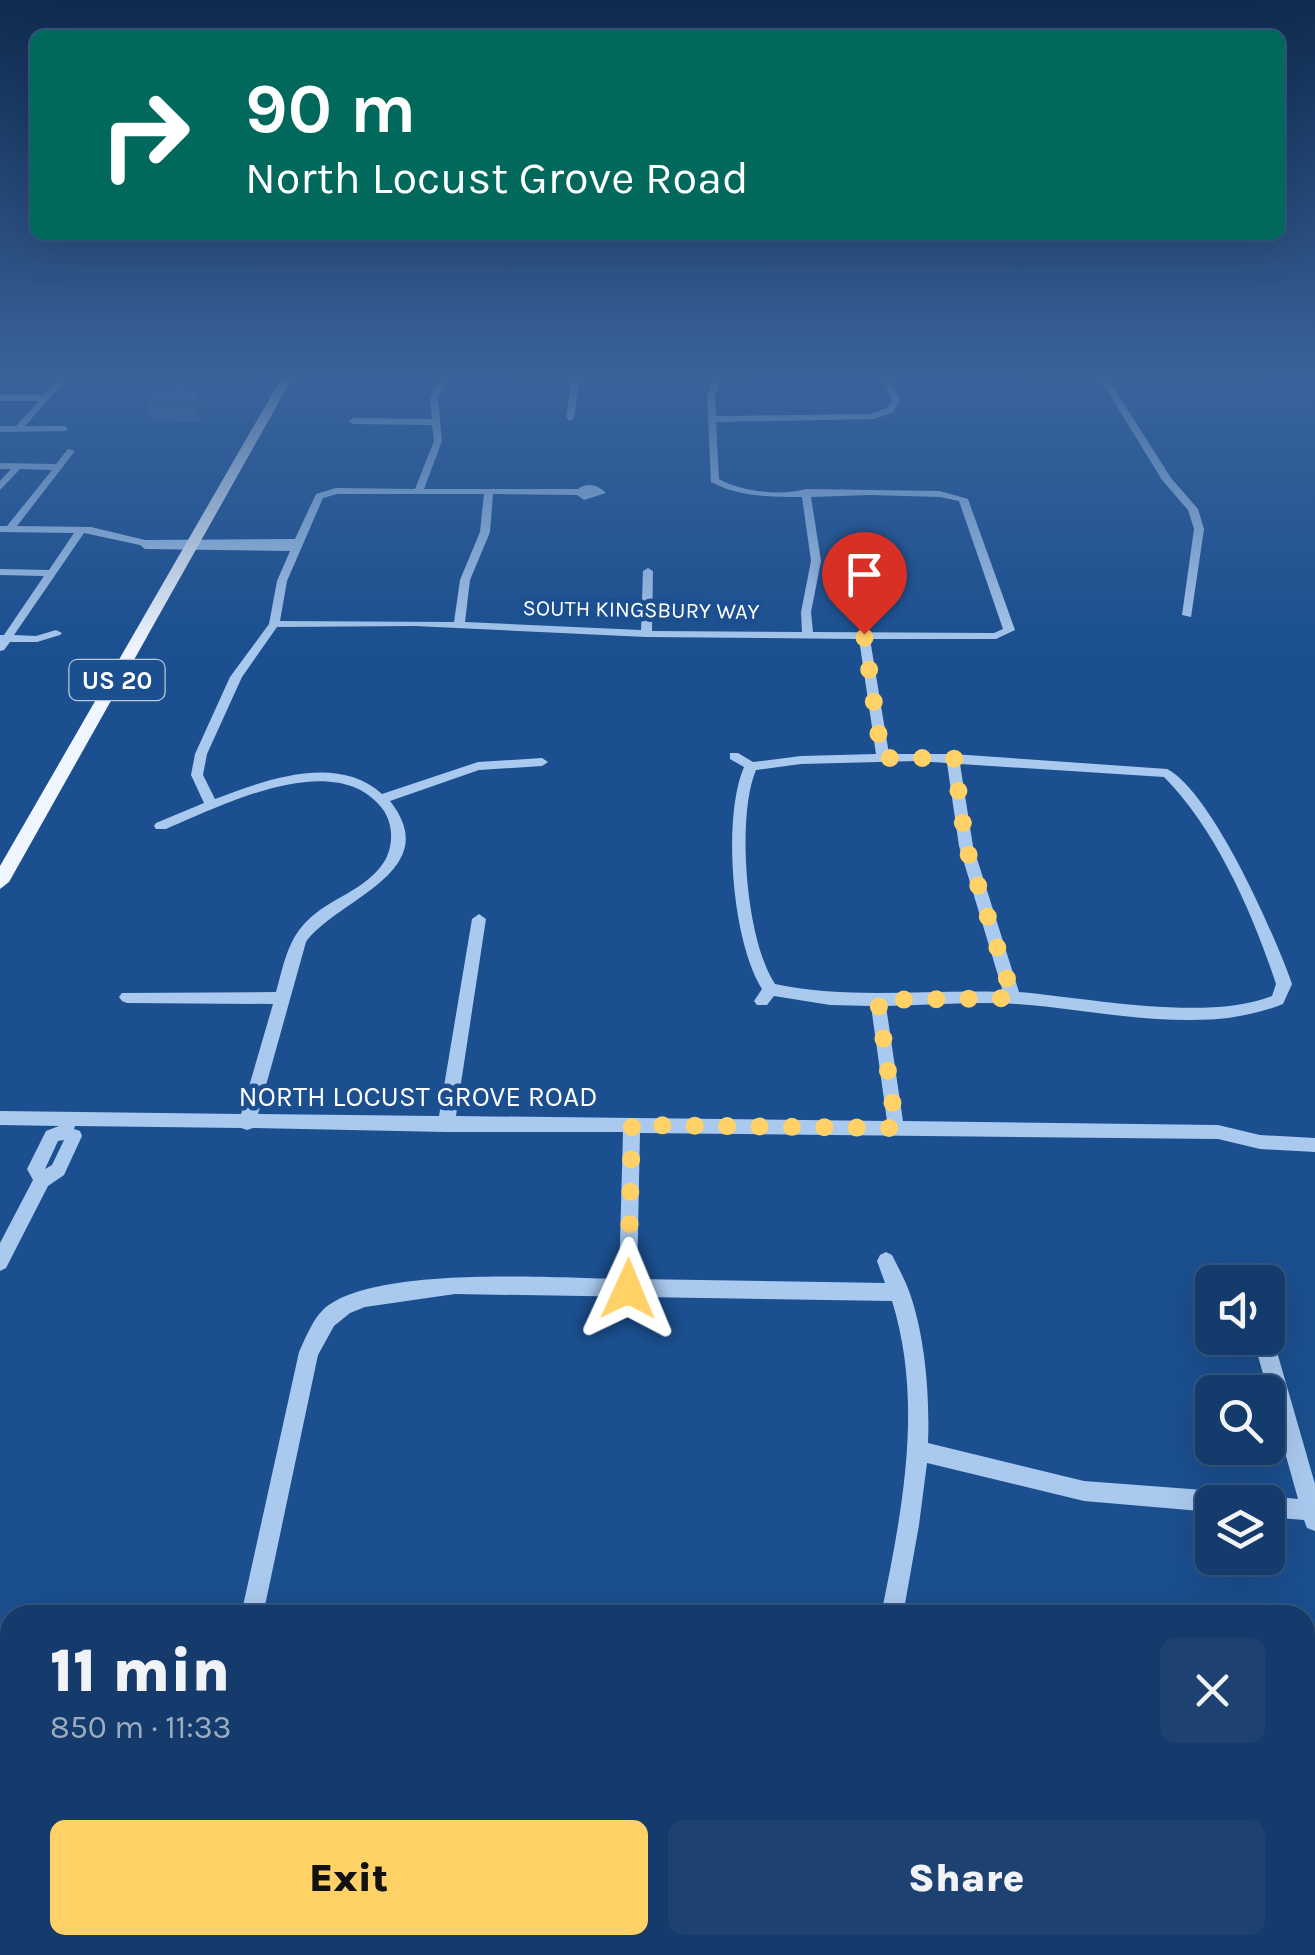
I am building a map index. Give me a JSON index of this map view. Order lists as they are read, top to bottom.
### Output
{
  "streets": {
    "main road": ["US 20"],
    "street": ["SOUTH KINGSBURY WAY", "NORTH LOCUST GROVE ROAD"]
  },
  "page": {
    "turn": ["90 m", "North Locust Grove Road"],
    "heading": ["11 min", "850 m · 11:33"],
    "buttons": ["Exit", "Share"]
  }
}
